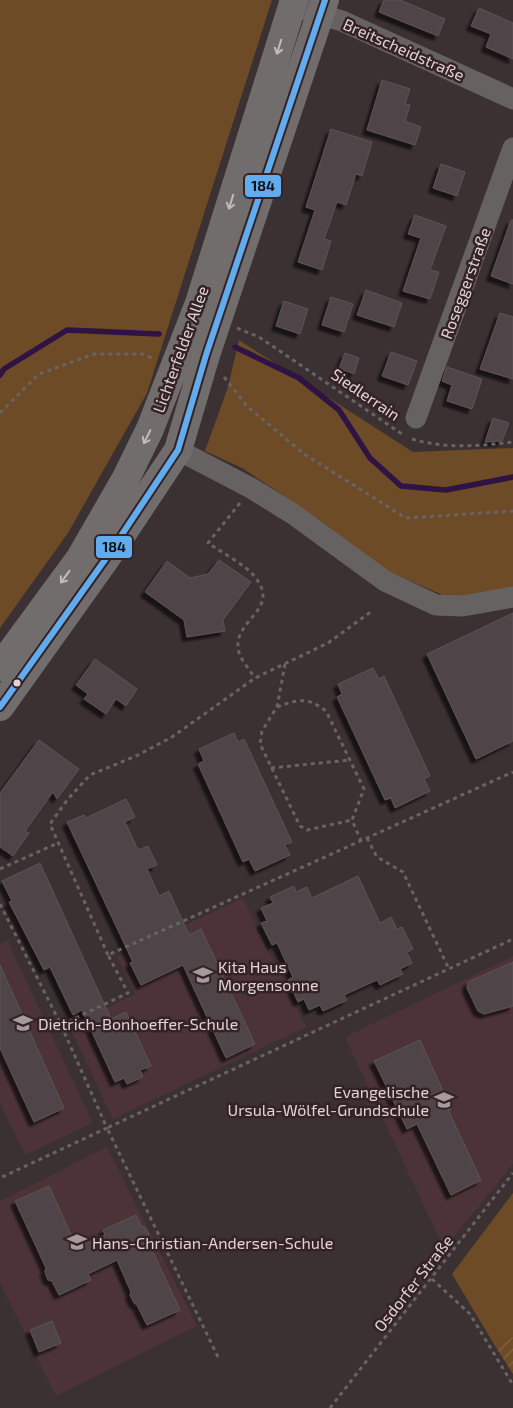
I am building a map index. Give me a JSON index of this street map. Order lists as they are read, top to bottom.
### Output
{
  "streets": {
    "main road": ["Lichterfelder Allee"],
    "street": ["Breitscheidstraße", "Roseggerstraße"],
    "path": ["Siedlerrain", "Osdorfer Straße"]
  },
  "crossings": [
    ["Breitscheidstraße", "Lichterfelder Allee"],
    ["Lichterfelder Allee", "Siedlerrain"]
  ],
  "places": {
    "school or university": [
      "Kita Haus Morgensonne",
      "Dietrich-Bonhoeffer-Schule",
      "Evangelische Ursula-Wölfel-Grundschule",
      "Hans-Christian-Andersen-Schule"
    ]
  },
  "lines": ["transit line 184"]
}
